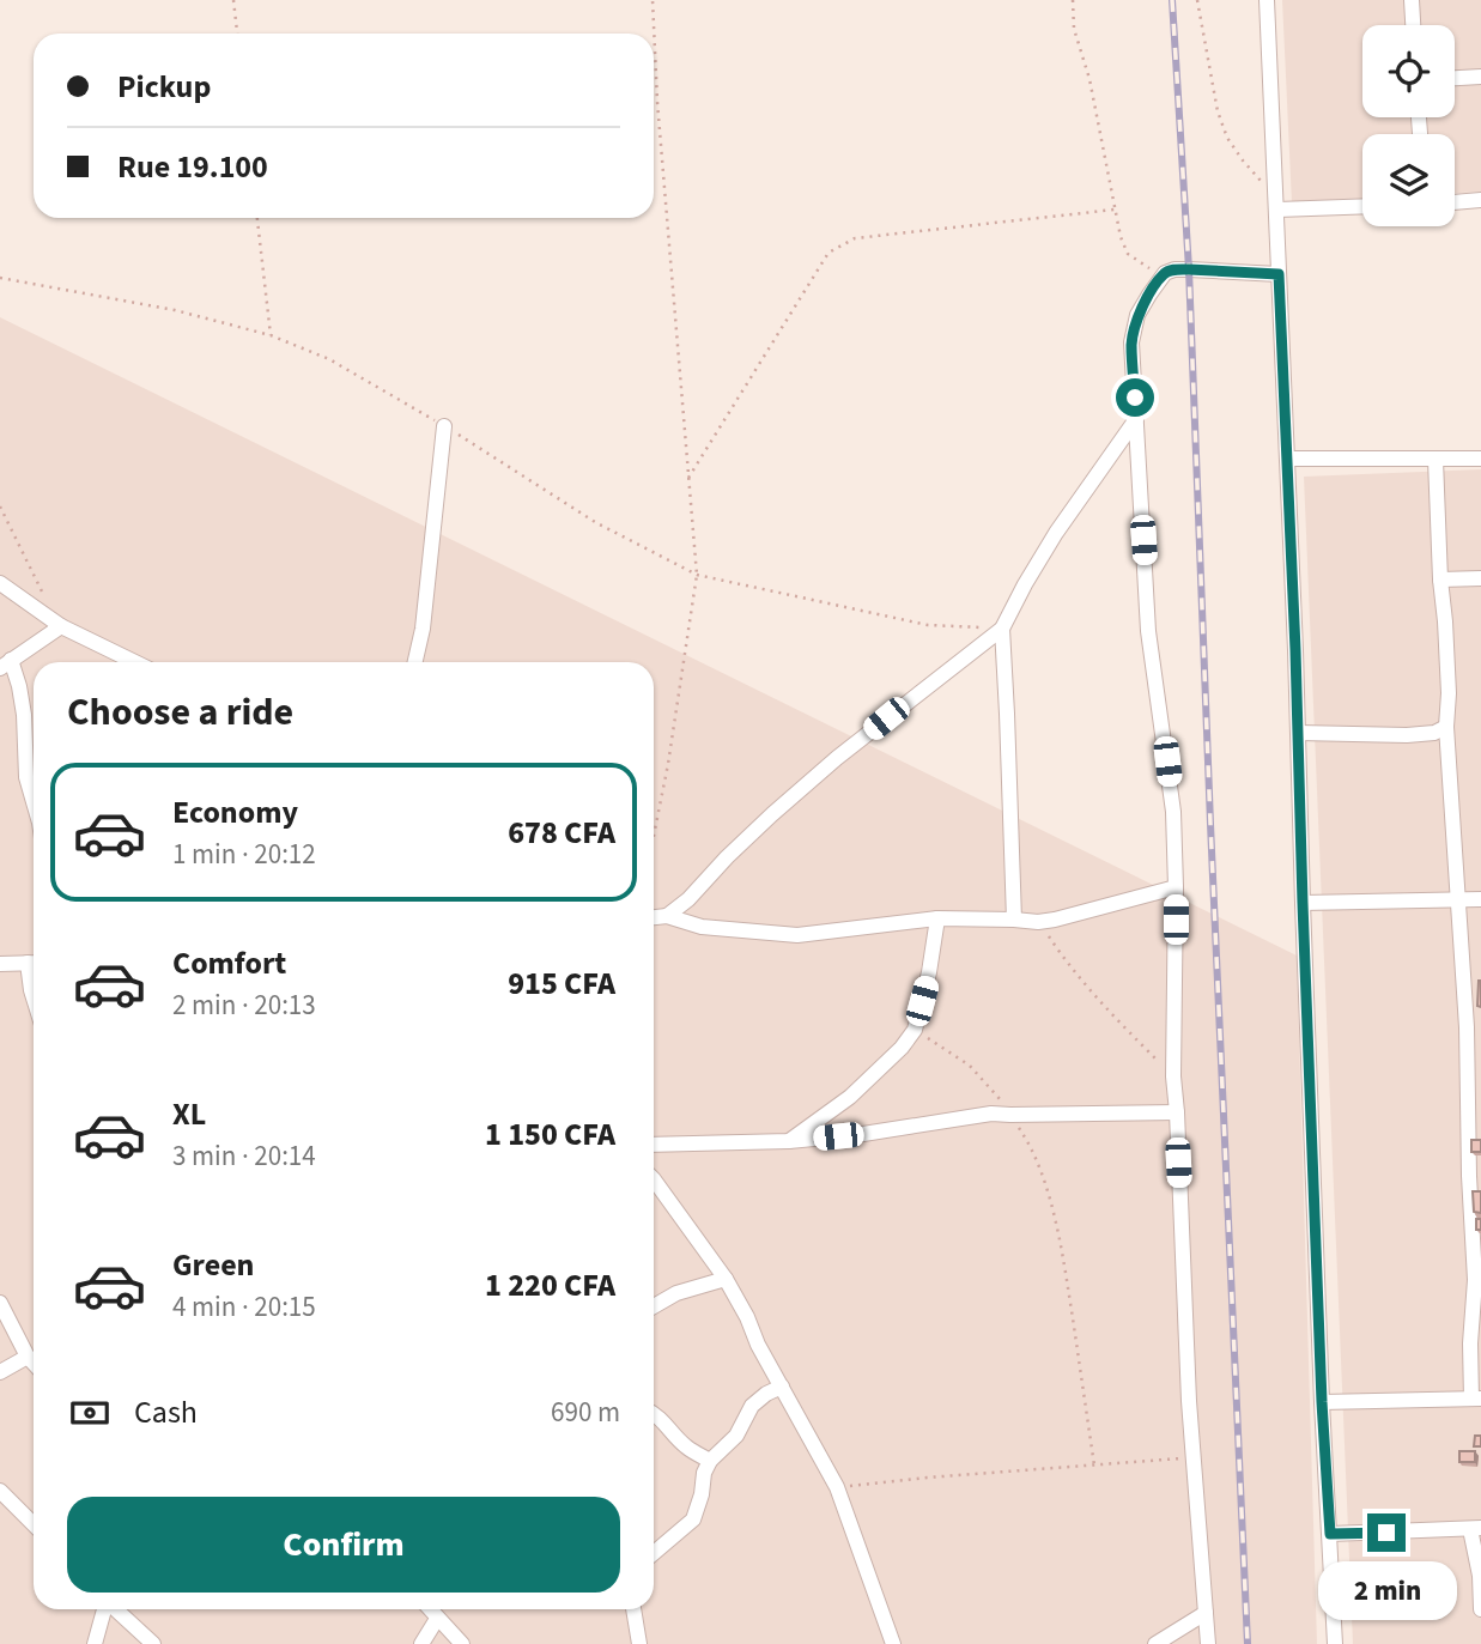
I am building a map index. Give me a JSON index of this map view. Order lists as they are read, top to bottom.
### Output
{
  "page": {
    "banner": ["Pickup", "Rue 19.100"],
    "heading": "Choose a ride",
    "list": [
      {
        "name": "Economy",
        "note": "1 min · 20:12",
        "value": "678 CFA"
      },
      {
        "name": "Comfort",
        "note": "2 min · 20:13",
        "value": "915 CFA"
      },
      {
        "name": "XL",
        "note": "3 min · 20:14",
        "value": "1 150 CFA"
      },
      {
        "name": "Green",
        "note": "4 min · 20:15",
        "value": "1 220 CFA"
      }
    ],
    "pay": ["Cash", "690 m"],
    "buttons": "Confirm",
    "bubble": "2 min"
  }
}
